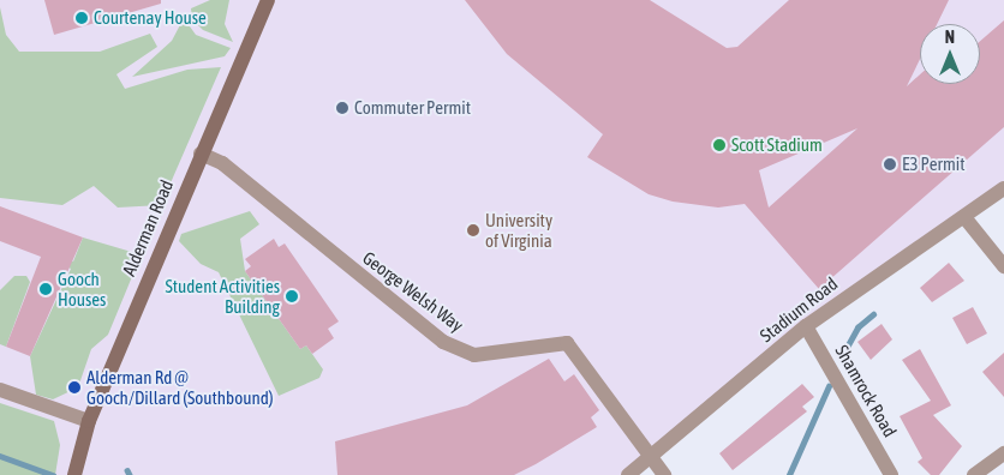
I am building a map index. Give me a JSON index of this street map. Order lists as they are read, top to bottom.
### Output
{
  "streets": {
    "main road": ["Alderman Road"],
    "street": ["George Welsh Way", "Stadium Road", "Shamrock Road"]
  },
  "crossings": [
    ["Alderman Road", "George Welsh Way"],
    ["George Welsh Way", "Stadium Road"],
    ["Stadium Road", "Shamrock Road"]
  ],
  "places": [
    "Courtenay House",
    "Commuter Permit",
    "Scott Stadium",
    "E3 Permit",
    "University of Virginia",
    "Gooch Houses",
    "Student Activities Building",
    "Alderman Rd @ Gooch/Dillard (Southbound)"
  ],
  "north": "top"
}
